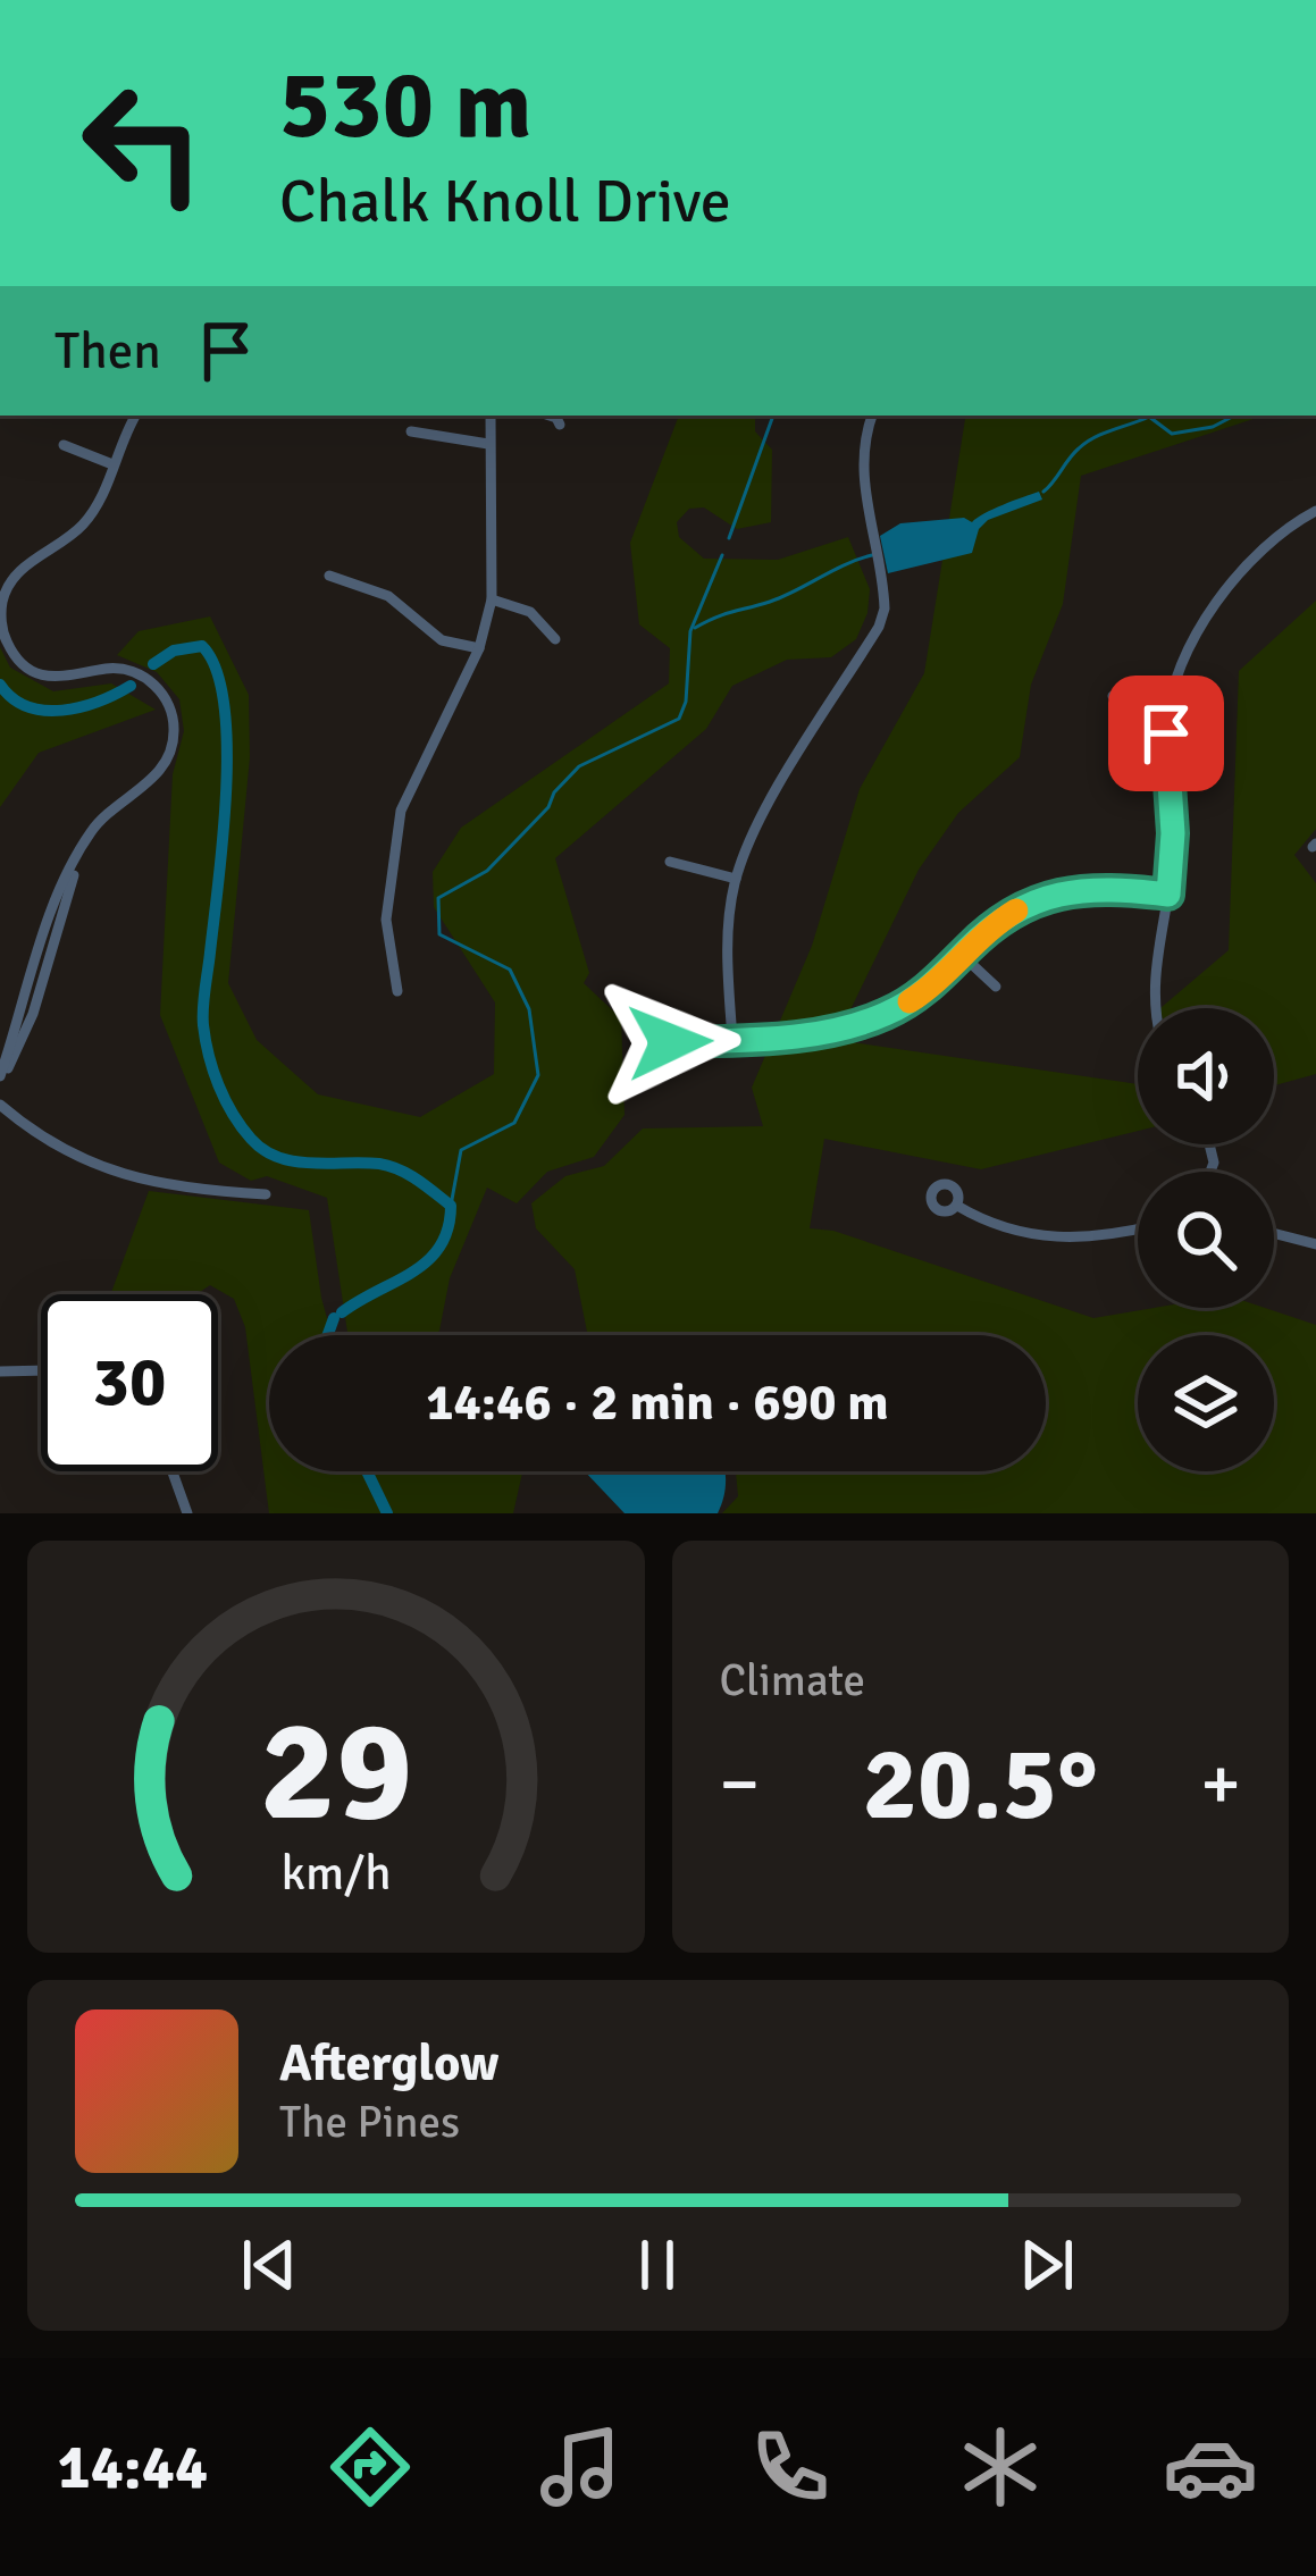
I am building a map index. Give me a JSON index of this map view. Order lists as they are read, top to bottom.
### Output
{
  "page": {
    "turn": ["530 m", "Chalk Knoll Drive"],
    "then": "Then",
    "limit": "30",
    "trip": "14:46 · 2 min · 690 m",
    "tile": "Climate",
    "heat": ["−", "20.5°", "+"],
    "song": ["Afterglow", "The Pines"],
    "tabs": "14:44",
    "gauge": ["29", "km/h"]
  }
}
